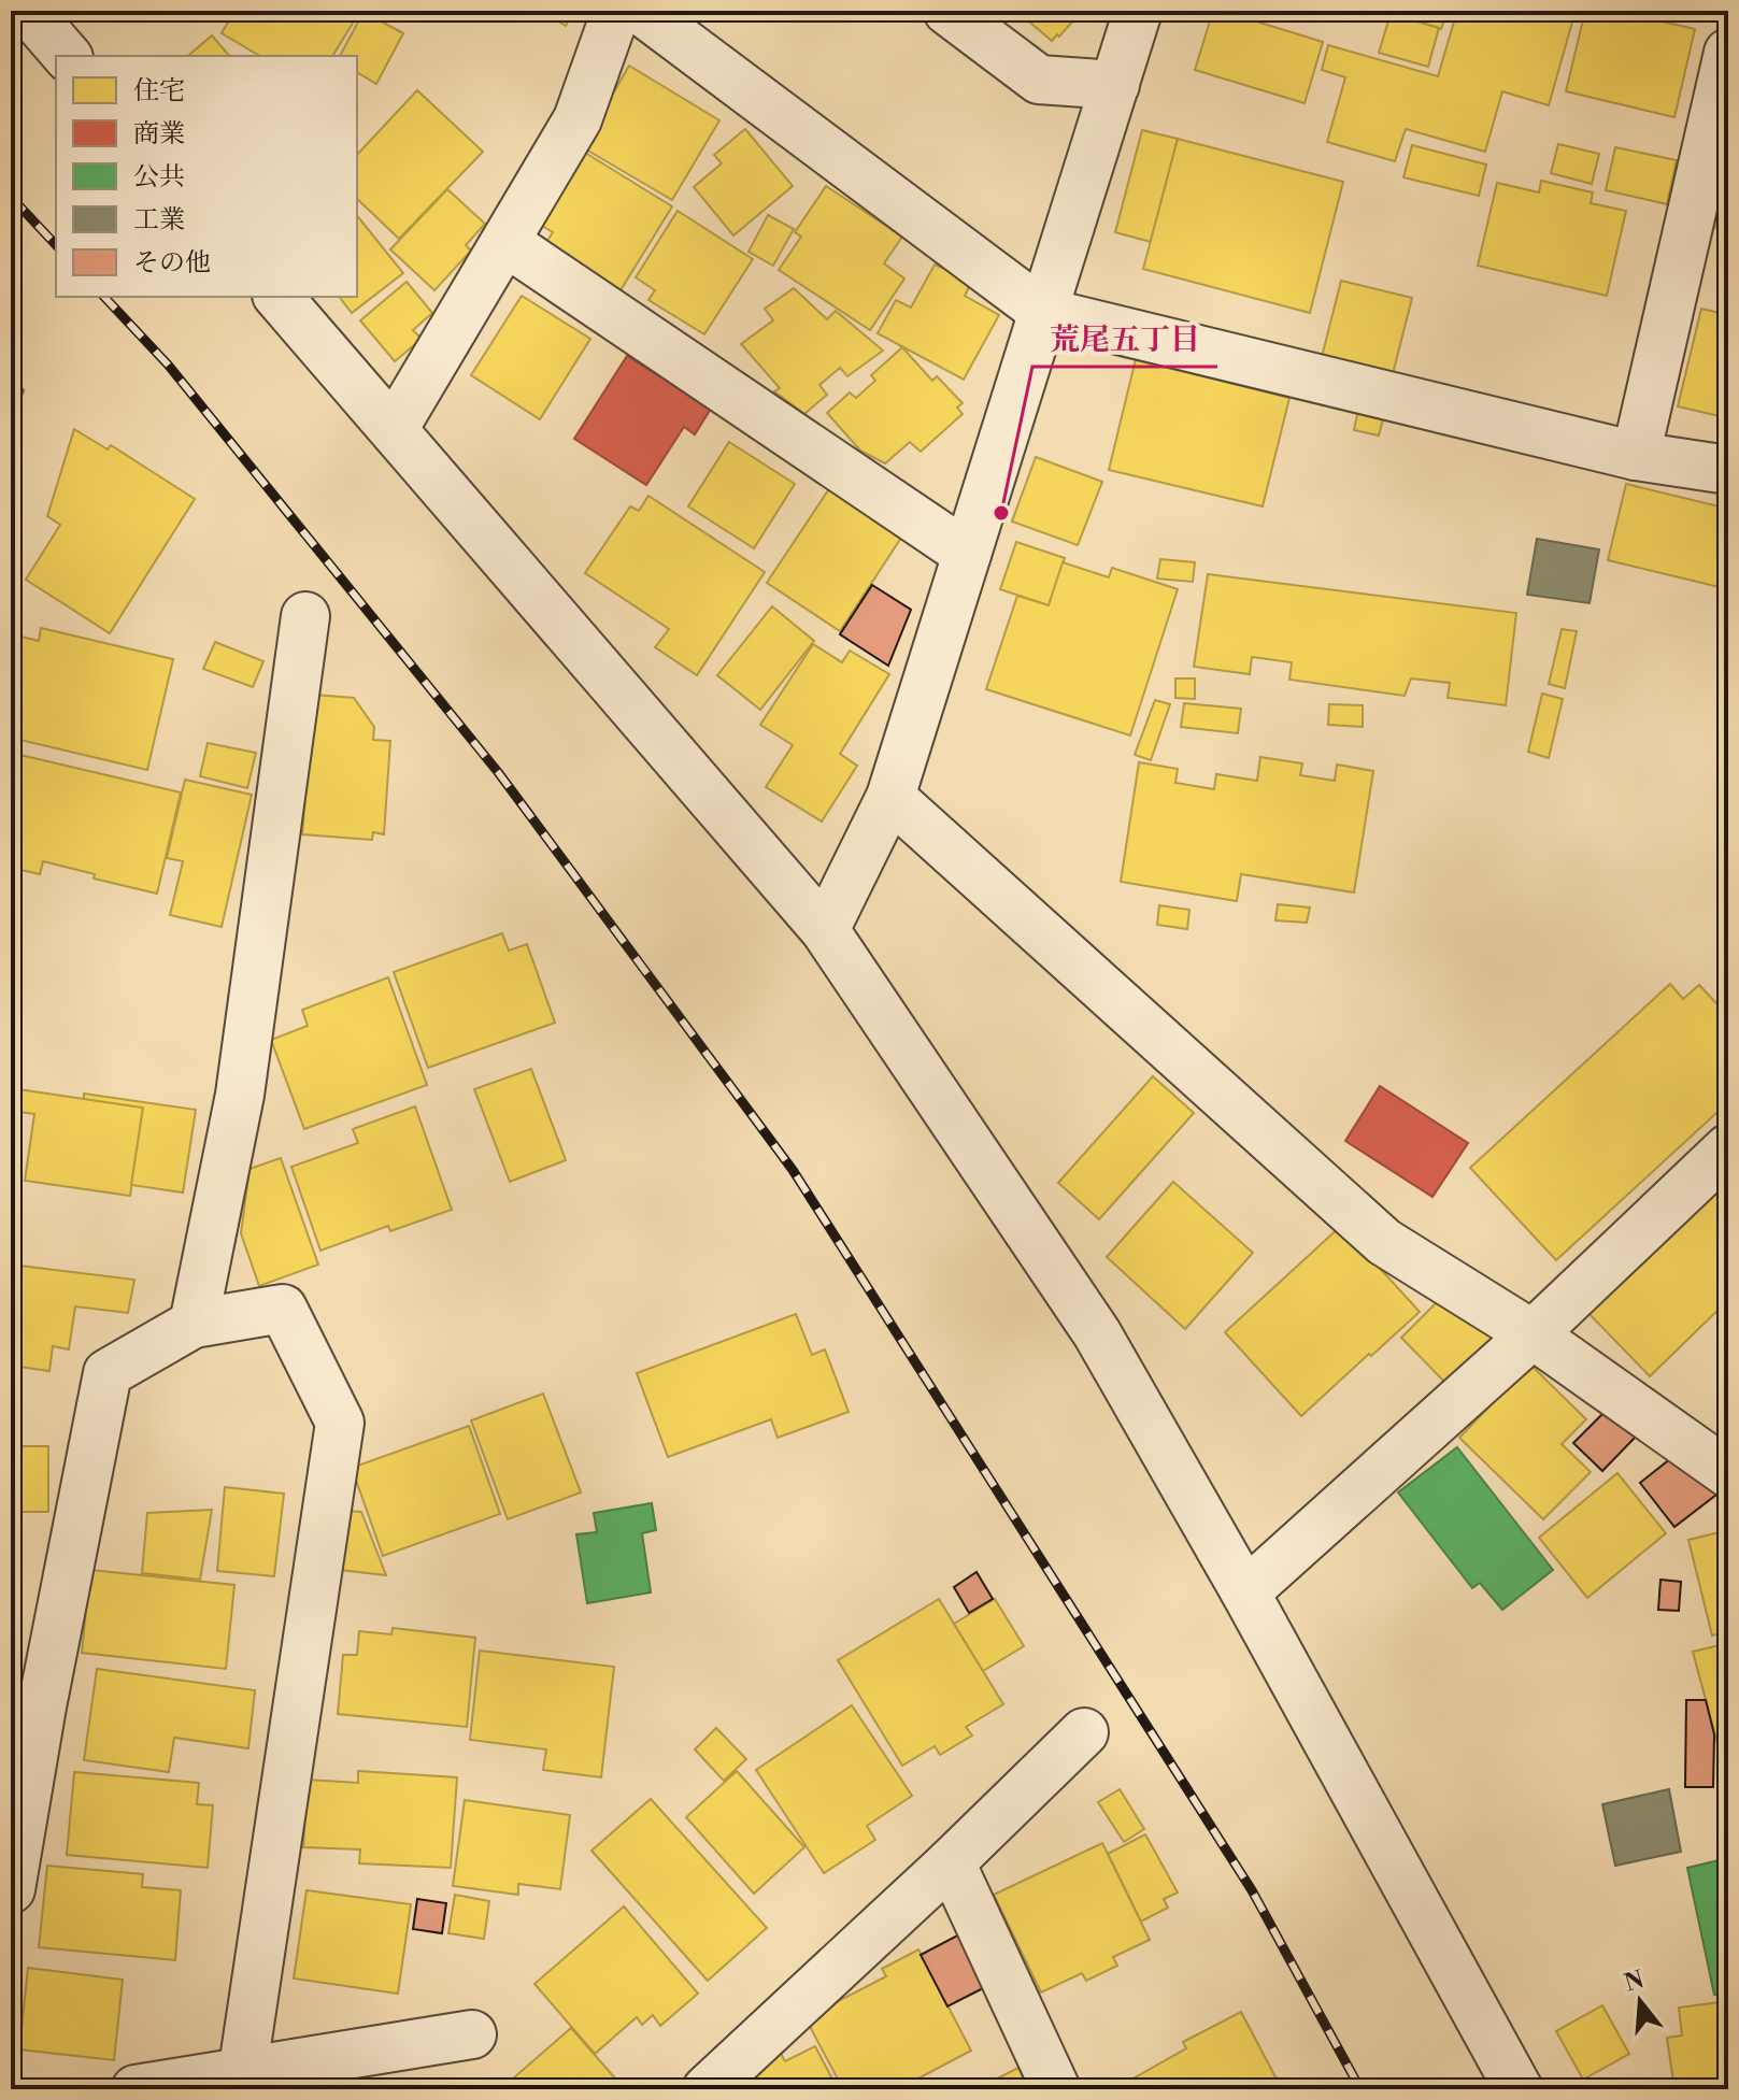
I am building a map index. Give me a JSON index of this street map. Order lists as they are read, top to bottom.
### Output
{
  "places": ["荒尾五丁目"],
  "legend": [
    "住宅",
    "商業",
    "公共",
    "工業",
    "その他"
  ],
  "north": "top"
}
